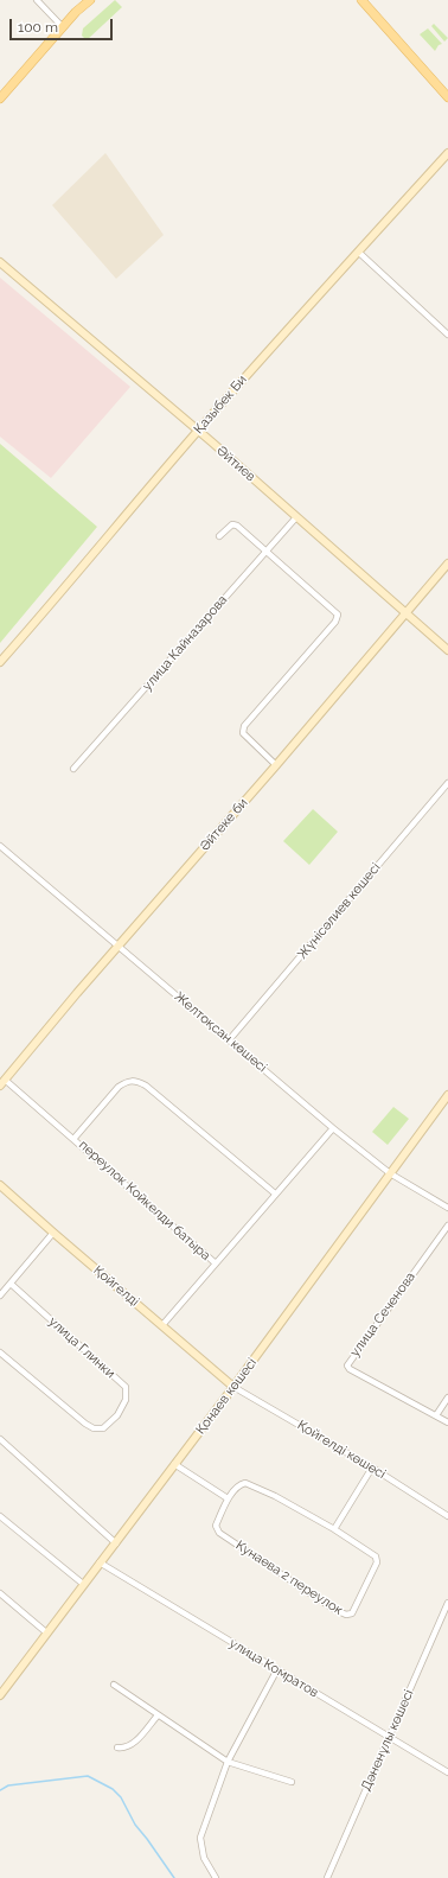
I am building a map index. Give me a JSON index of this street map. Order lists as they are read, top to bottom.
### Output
{
  "streets": {
    "street": [
      "Қазыбек Би",
      "Әйтиев",
      "улица Кайназарова",
      "Әйтеке би",
      "Жүнісәлиев көшесі",
      "Желтоқсан көшесі",
      "переулок Койкелди батыра",
      "Қойгелді",
      "улица Сеченова",
      "улица Глинки",
      "Қонаев көшесі",
      "Қойгелді көшесі",
      "Кунаева 2 переулок",
      "улица Комратов",
      "Дәненұлы көшесі"
    ]
  },
  "crossings": [
    ["Қазыбек Би", "Әйтиев"],
    ["Әйтиев", "улица Кайназарова"],
    ["Әйтиев", "Әйтеке би"],
    ["Әйтеке би", "Желтоқсан көшесі"],
    ["Әйтеке би", "переулок Койкелди батыра"],
    ["Жүнісәлиев көшесі", "Желтоқсан көшесі"],
    ["Желтоқсан көшесі", "переулок Койкелди батыра"],
    ["Желтоқсан көшесі", "Қонаев көшесі"],
    ["переулок Койкелди батыра", "Қойгелді"],
    ["Қойгелді", "Қонаев көшесі"],
    ["Қойгелді", "Қойгелді көшесі"],
    ["Қонаев көшесі", "Қойгелді көшесі"],
    ["Қонаев көшесі", "улица Комратов"],
    ["улица Комратов", "Дәненұлы көшесі"]
  ],
  "scale_bar": "100 m"
}
